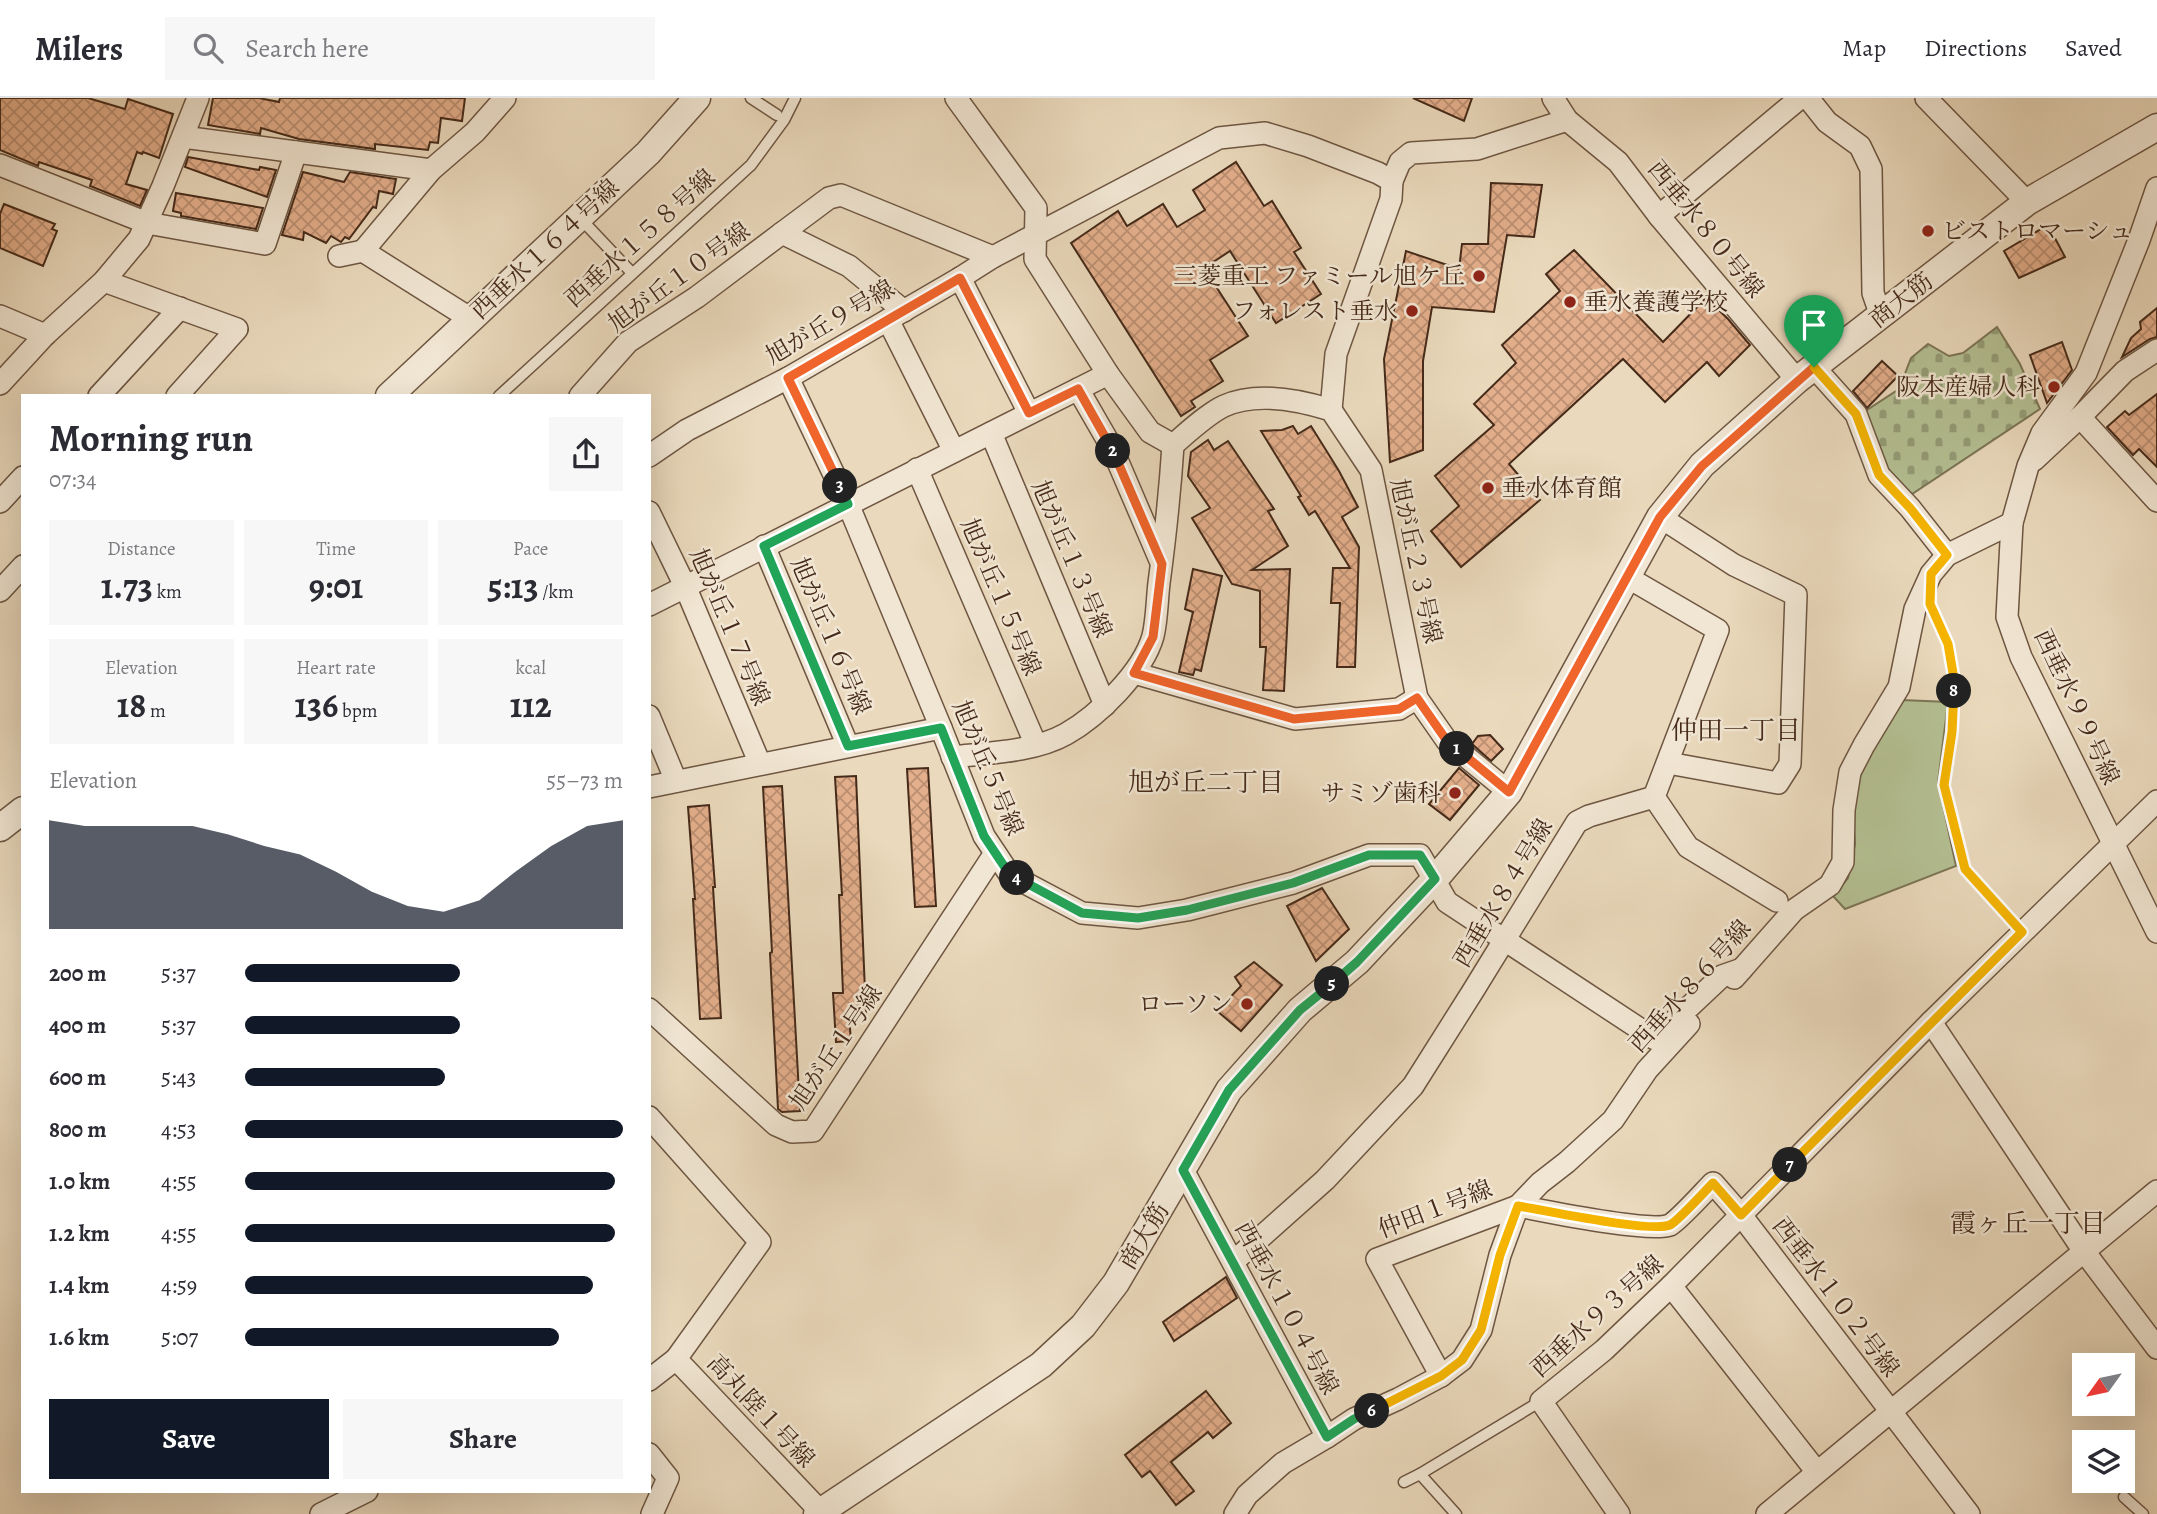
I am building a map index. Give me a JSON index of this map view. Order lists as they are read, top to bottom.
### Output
{
  "streets": {
    "street": [
      "西垂水８０号線",
      "西垂水１６４号線",
      "旭が丘１０号線",
      "商大筋",
      "旭が丘９号線",
      "旭が丘１３号線",
      "旭が丘２３号線",
      "旭が丘１５号線",
      "旭が丘１７号線",
      "旭が丘１６号線",
      "西垂水９９号線",
      "旭が丘５号線",
      "西垂水８４号線",
      "西垂水８６号線",
      "旭が丘１号線",
      "仲田１号線",
      "西垂水１０２号線",
      "西垂水１０４号線",
      "西垂水９３号線",
      "高丸陸１号線"
    ],
    "lane": ["西垂水１５８号線"]
  },
  "crossings": [
    ["西垂水８０号線", "商大筋"],
    ["西垂水８０号線", "西垂水８６号線"],
    ["旭が丘１０号線", "旭が丘９号線"],
    ["商大筋", "旭が丘５号線"],
    ["商大筋", "西垂水１０４号線"],
    ["商大筋", "高丸陸１号線"],
    ["旭が丘９号線", "旭が丘５号線"],
    ["西垂水９９号線", "西垂水８６号線"],
    ["西垂水９９号線", "西垂水９３号線"],
    ["旭が丘５号線", "旭が丘１号線"],
    ["西垂水８４号線", "西垂水１０４号線"],
    ["西垂水８６号線", "仲田１号線"],
    ["西垂水８６号線", "西垂水１０２号線"],
    ["西垂水８６号線", "西垂水１０４号線"],
    ["仲田１号線", "西垂水１０２号線"],
    ["西垂水１０２号線", "西垂水９３号線"]
  ],
  "districts": ["仲田一丁目", "旭が丘二丁目", "霞ヶ丘一丁目"],
  "places": [
    "ビストロマーシュ",
    "三菱重工 ファミール旭ケ丘",
    "垂水養護学校",
    "フォレスト垂水",
    "阪本産婦人科",
    "垂水体育館",
    "サミゾ歯科",
    "ローソン"
  ],
  "north": "bottom left",
  "page": {
    "header": "Milers",
    "search": "Search here",
    "nav": ["Map", "Directions", "Saved"],
    "heading": ["Morning run", "07:34"],
    "pins": [
      "2",
      "3",
      "8",
      "1",
      "4",
      "5",
      "7",
      "6"
    ],
    "stats": [
      ["Distance", "1.73 km"],
      ["Time", "9:01"],
      ["Pace", "5:13 /km"],
      ["Elevation", "18 m"],
      ["Heart rate", "136 bpm"],
      ["kcal", "112"]
    ],
    "chart": ["Elevation", "55–73 m"],
    "list": [
      {
        "name": "200 m",
        "note": "5:37"
      },
      {
        "name": "400 m",
        "note": "5:37"
      },
      {
        "name": "600 m",
        "note": "5:43"
      },
      {
        "name": "800 m",
        "note": "4:53"
      },
      {
        "name": "1.0 km",
        "note": "4:55"
      },
      {
        "name": "1.2 km",
        "note": "4:55"
      },
      {
        "name": "1.4 km",
        "note": "4:59"
      },
      {
        "name": "1.6 km",
        "note": "5:07"
      }
    ],
    "buttons": ["Save", "Share"]
  }
}
